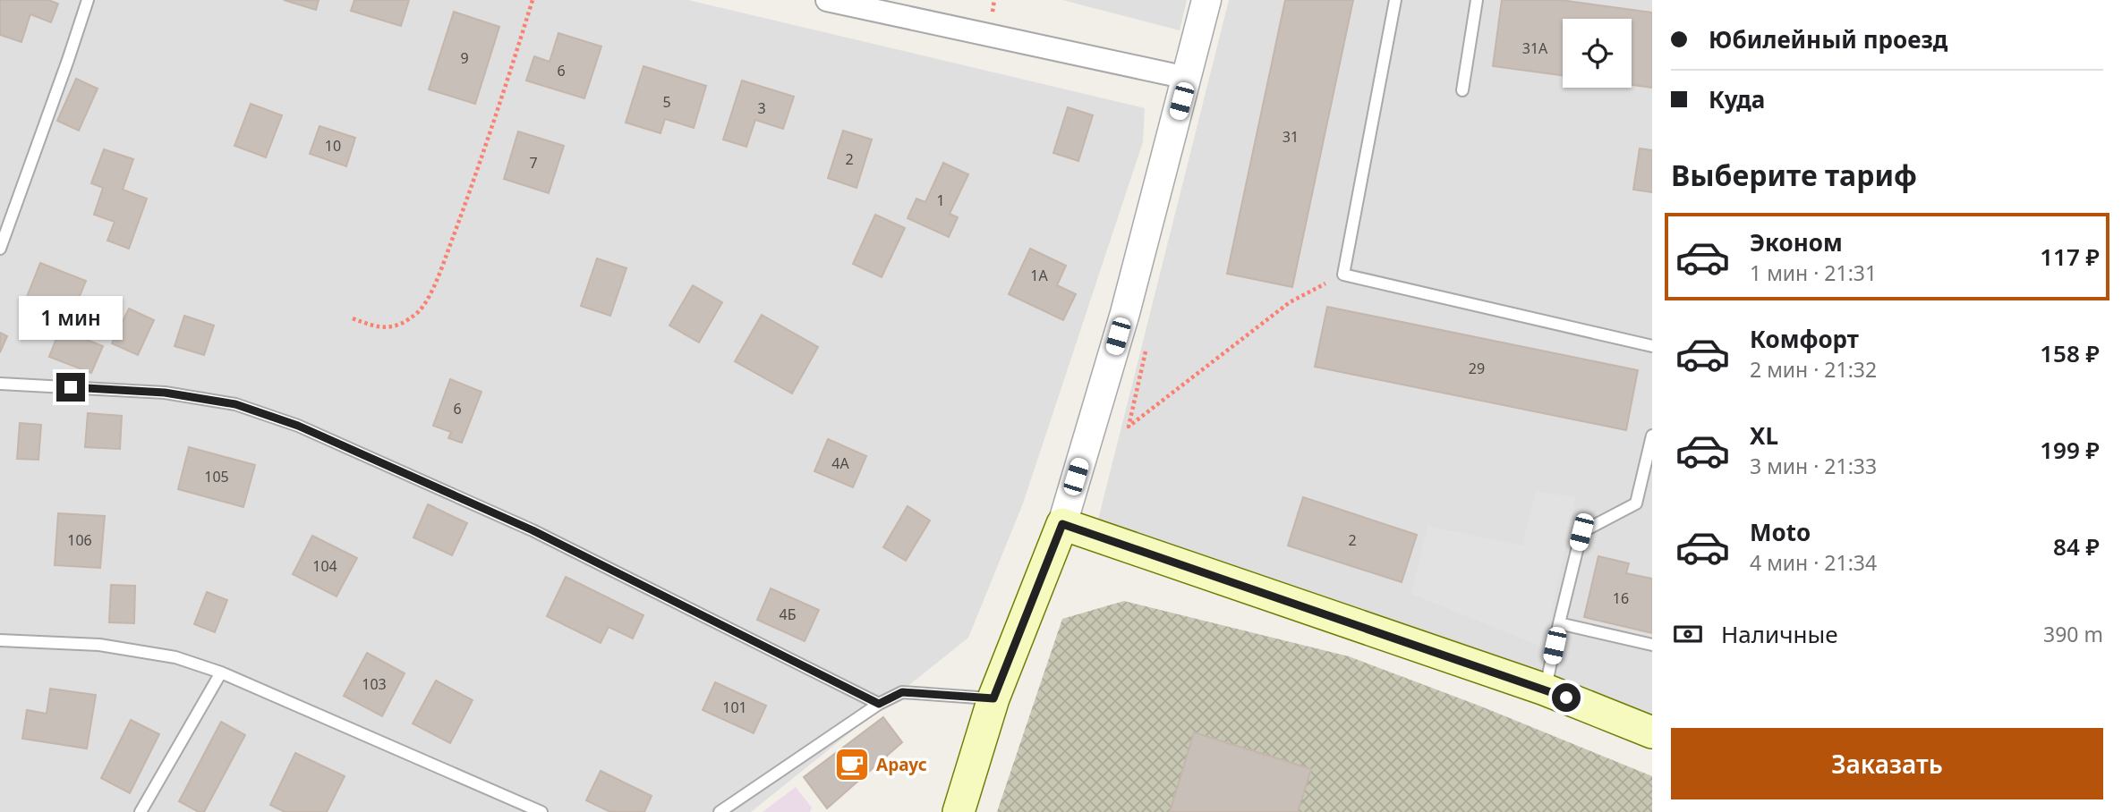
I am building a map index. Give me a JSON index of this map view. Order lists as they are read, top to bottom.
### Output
{
  "places": {
    "cafe": ["Араус"]
  },
  "house_numbers": [
    "31А",
    "9",
    "6",
    "5",
    "3",
    "31",
    "10",
    "2",
    "7",
    "1",
    "1А",
    "29",
    "6",
    "4А",
    "105",
    "106",
    "2",
    "104",
    "16",
    "4Б",
    "103",
    "101"
  ],
  "page": {
    "banner": ["Юбилейный проезд", "Куда"],
    "heading": "Выберите тариф",
    "list": [
      {
        "name": "Эконом",
        "note": "1 мин · 21:31",
        "value": "117 ₽"
      },
      {
        "name": "Комфорт",
        "note": "2 мин · 21:32",
        "value": "158 ₽"
      },
      {
        "name": "XL",
        "note": "3 мин · 21:33",
        "value": "199 ₽"
      },
      {
        "name": "Moto",
        "note": "4 мин · 21:34",
        "value": "84 ₽"
      }
    ],
    "bubble": "1 мин",
    "pay": ["Наличные", "390 m"],
    "buttons": "Заказать"
  }
}
